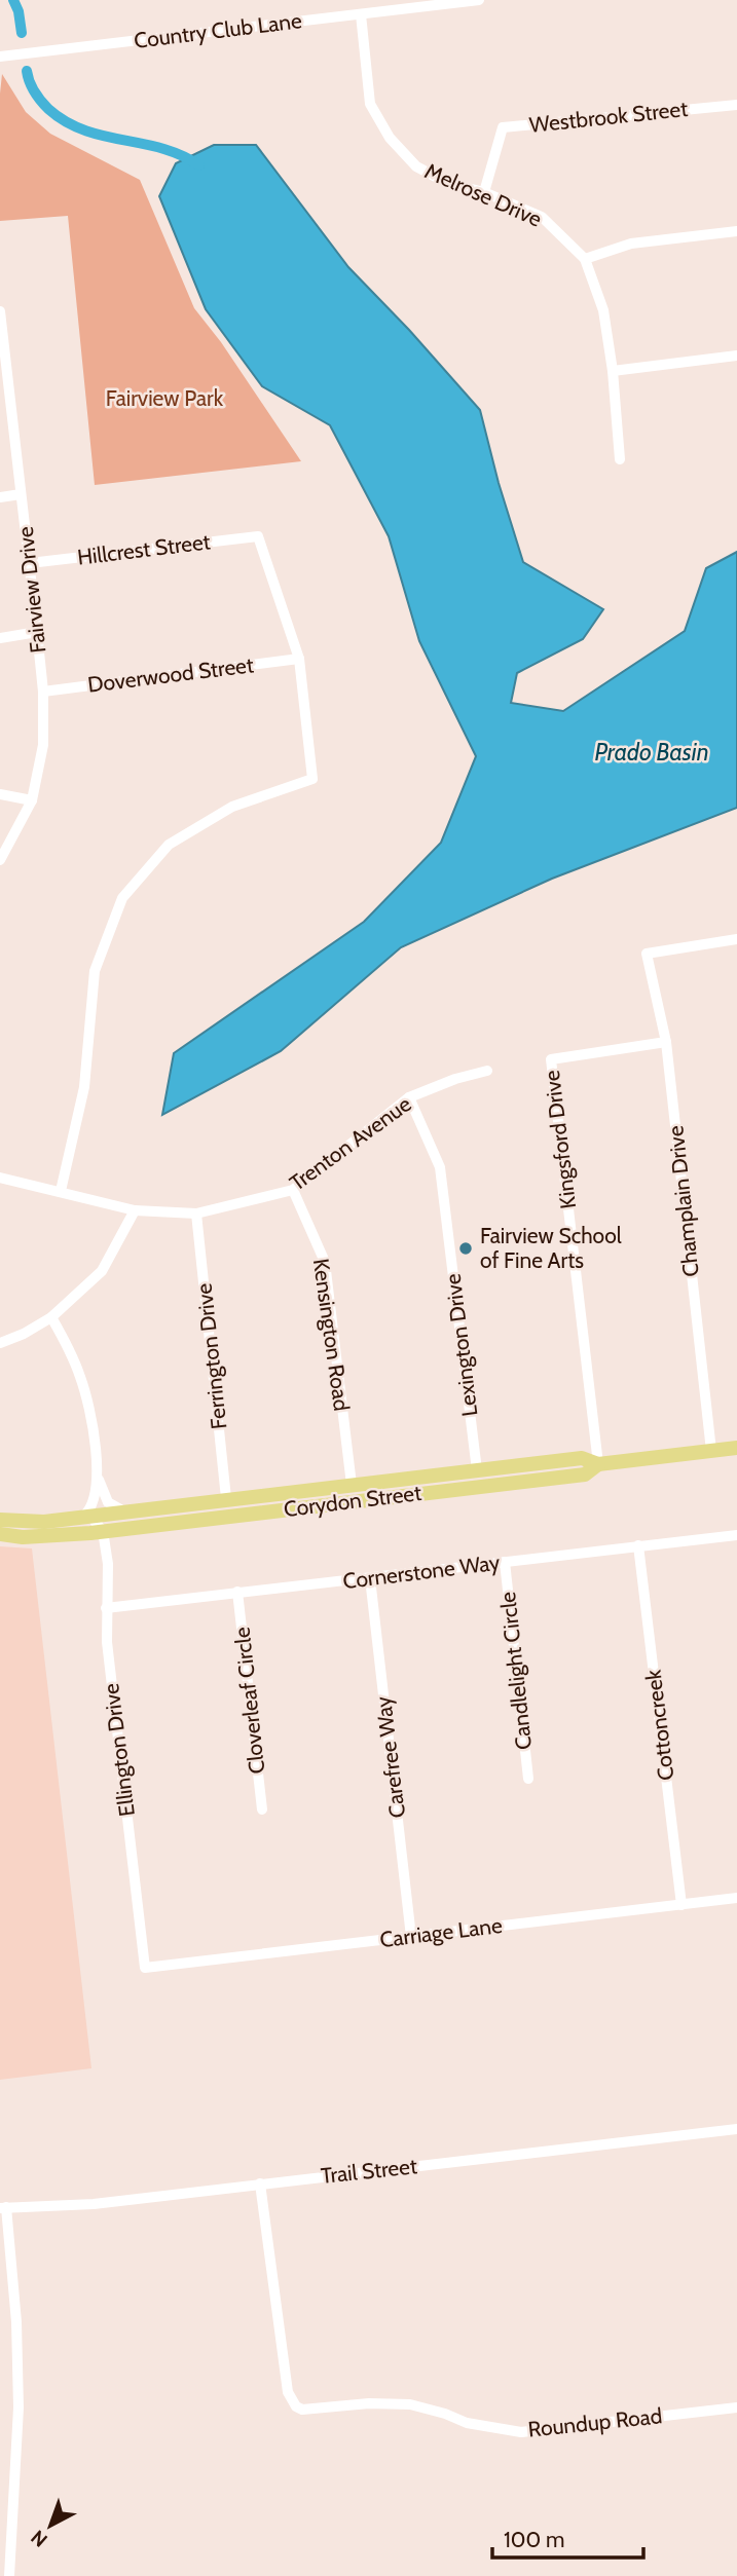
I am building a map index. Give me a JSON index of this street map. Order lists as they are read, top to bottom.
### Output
{
  "streets": {
    "main road": ["Corydon Street"],
    "street": [
      "Country Club Lane",
      "Westbrook Street",
      "Melrose Drive",
      "Hillcrest Street",
      "Fairview Drive",
      "Doverwood Street",
      "Kingsford Drive",
      "Trenton Avenue",
      "Champlain Drive",
      "Kensington Road",
      "Lexington Drive",
      "Ferrington Drive",
      "Cornerstone Way",
      "Candlelight Circle",
      "Cloverleaf Circle",
      "Cottoncreek",
      "Ellington Drive",
      "Carefree Way",
      "Carriage Lane",
      "Trail Street",
      "Roundup Road"
    ]
  },
  "crossings": [
    ["Country Club Lane", "Melrose Drive"],
    ["Westbrook Street", "Melrose Drive"],
    ["Hillcrest Street", "Fairview Drive"],
    ["Hillcrest Street", "Doverwood Street"],
    ["Fairview Drive", "Doverwood Street"],
    ["Kingsford Drive", "Champlain Drive"],
    ["Kingsford Drive", "Corydon Street"],
    ["Trenton Avenue", "Kensington Road"],
    ["Trenton Avenue", "Lexington Drive"],
    ["Trenton Avenue", "Ferrington Drive"],
    ["Champlain Drive", "Corydon Street"],
    ["Kensington Road", "Corydon Street"],
    ["Lexington Drive", "Corydon Street"],
    ["Ferrington Drive", "Corydon Street"],
    ["Corydon Street", "Ellington Drive"],
    ["Cornerstone Way", "Candlelight Circle"],
    ["Cornerstone Way", "Cloverleaf Circle"],
    ["Cornerstone Way", "Cottoncreek"],
    ["Cornerstone Way", "Ellington Drive"],
    ["Cornerstone Way", "Carefree Way"],
    ["Cottoncreek", "Carriage Lane"],
    ["Ellington Drive", "Carriage Lane"],
    ["Carefree Way", "Carriage Lane"],
    ["Trail Street", "Roundup Road"]
  ],
  "water": ["Prado Basin"],
  "parks": ["Fairview Park"],
  "places": ["Fairview School of Fine Arts"],
  "scale_bar": "100 m",
  "north": "bottom left"
}
